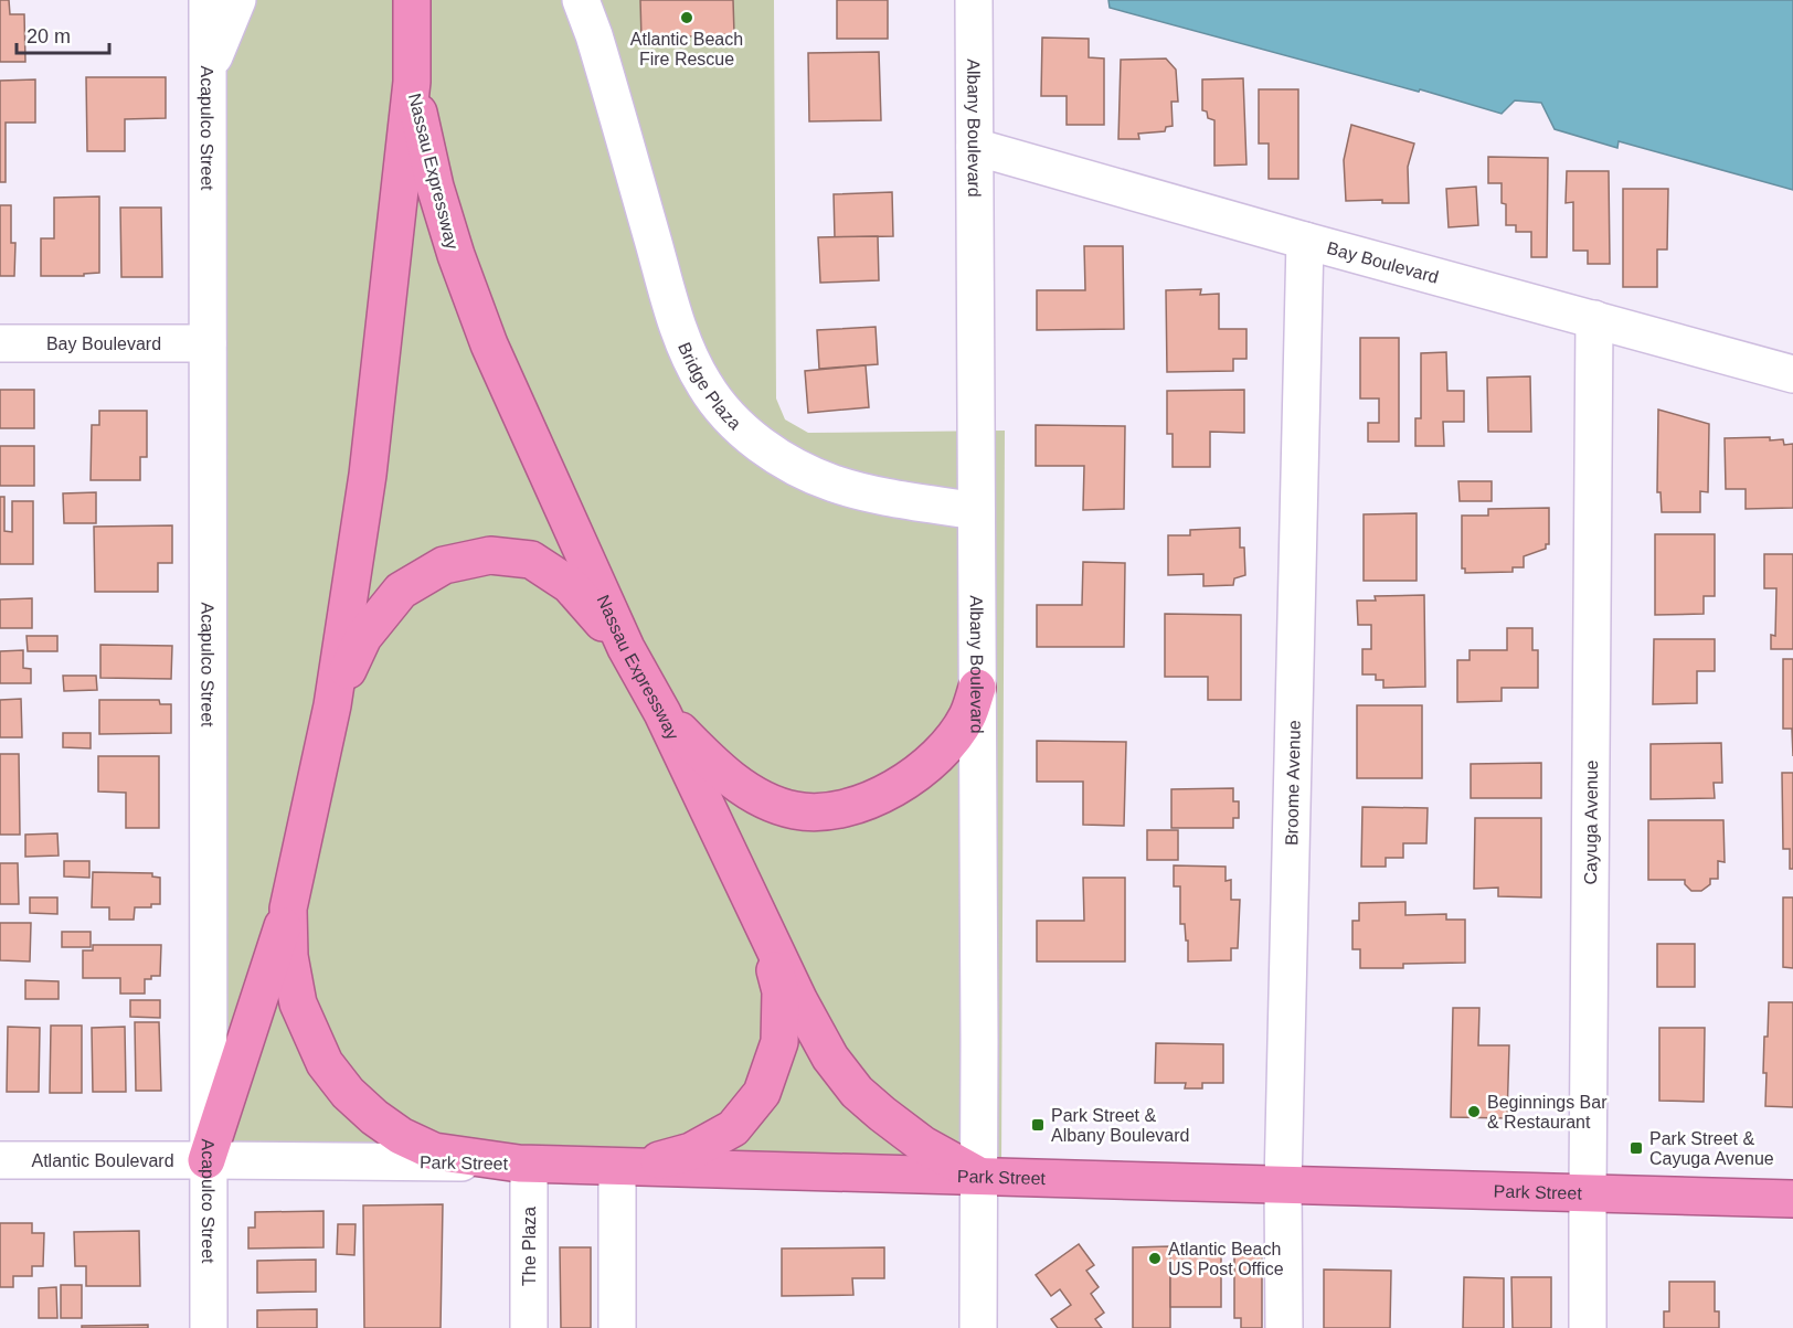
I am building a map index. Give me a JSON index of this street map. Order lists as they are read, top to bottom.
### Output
{
  "streets": {
    "highway": ["Nassau Expressway", "Park Street"],
    "street": [
      "Acapulco Street",
      "Albany Boulevard",
      "Bay Boulevard",
      "Bridge Plaza",
      "Broome Avenue",
      "Cayuga Avenue",
      "Atlantic Boulevard",
      "The Plaza"
    ]
  },
  "crossings": [
    ["Acapulco Street", "Bay Boulevard"],
    ["Acapulco Street", "Atlantic Boulevard"],
    ["Acapulco Street", "Park Street"],
    ["Albany Boulevard", "Nassau Expressway"],
    ["Albany Boulevard", "Bay Boulevard"],
    ["Albany Boulevard", "Bridge Plaza"],
    ["Albany Boulevard", "Park Street"],
    ["Nassau Expressway", "Park Street"],
    ["Nassau Expressway", "The Plaza"],
    ["Bay Boulevard", "Broome Avenue"],
    ["Bay Boulevard", "Cayuga Avenue"],
    ["Broome Avenue", "Park Street"],
    ["Cayuga Avenue", "Park Street"],
    ["Atlantic Boulevard", "Park Street"],
    ["Park Street", "The Plaza"]
  ],
  "places": {
    "other": ["Atlantic Beach Fire Rescue", "Beginnings Bar & Restaurant", "Atlantic Beach US Post Office"],
    "transit": ["Park Street & Albany Boulevard", "Park Street & Cayuga Avenue"]
  },
  "scale_bar": "20 m"
}
